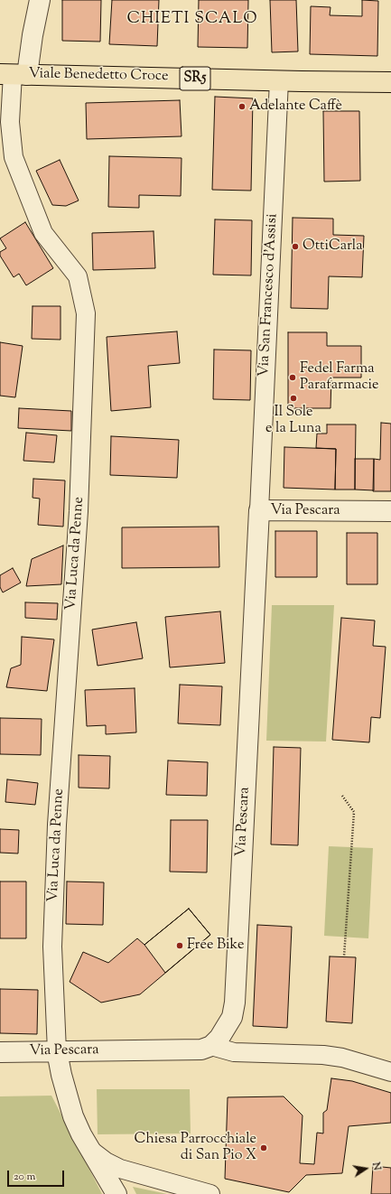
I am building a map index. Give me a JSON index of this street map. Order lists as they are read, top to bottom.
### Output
{
  "streets": {
    "main road": ["Viale Benedetto Croce", "SR5"],
    "street": ["Via San Francesco d'Assisi", "Via Pescara", "Via Luca da Penne"]
  },
  "crossings": [
    ["Viale Benedetto Croce", "Via San Francesco d'Assisi"],
    ["Viale Benedetto Croce", "Via Luca da Penne"],
    ["Via San Francesco d'Assisi", "Via Pescara"],
    ["Via Pescara", "Via Luca da Penne"]
  ],
  "districts": ["CHIETI SCALO"],
  "places": [
    "Adelante Caffè",
    "OttiCarla",
    "Fedel Farma Parafarmacie",
    "Il Sole e la Luna",
    "Free Bike",
    "Chiesa Parrocchiale di San Pio X"
  ],
  "scale_bar": "20 m",
  "north": "right"
}
